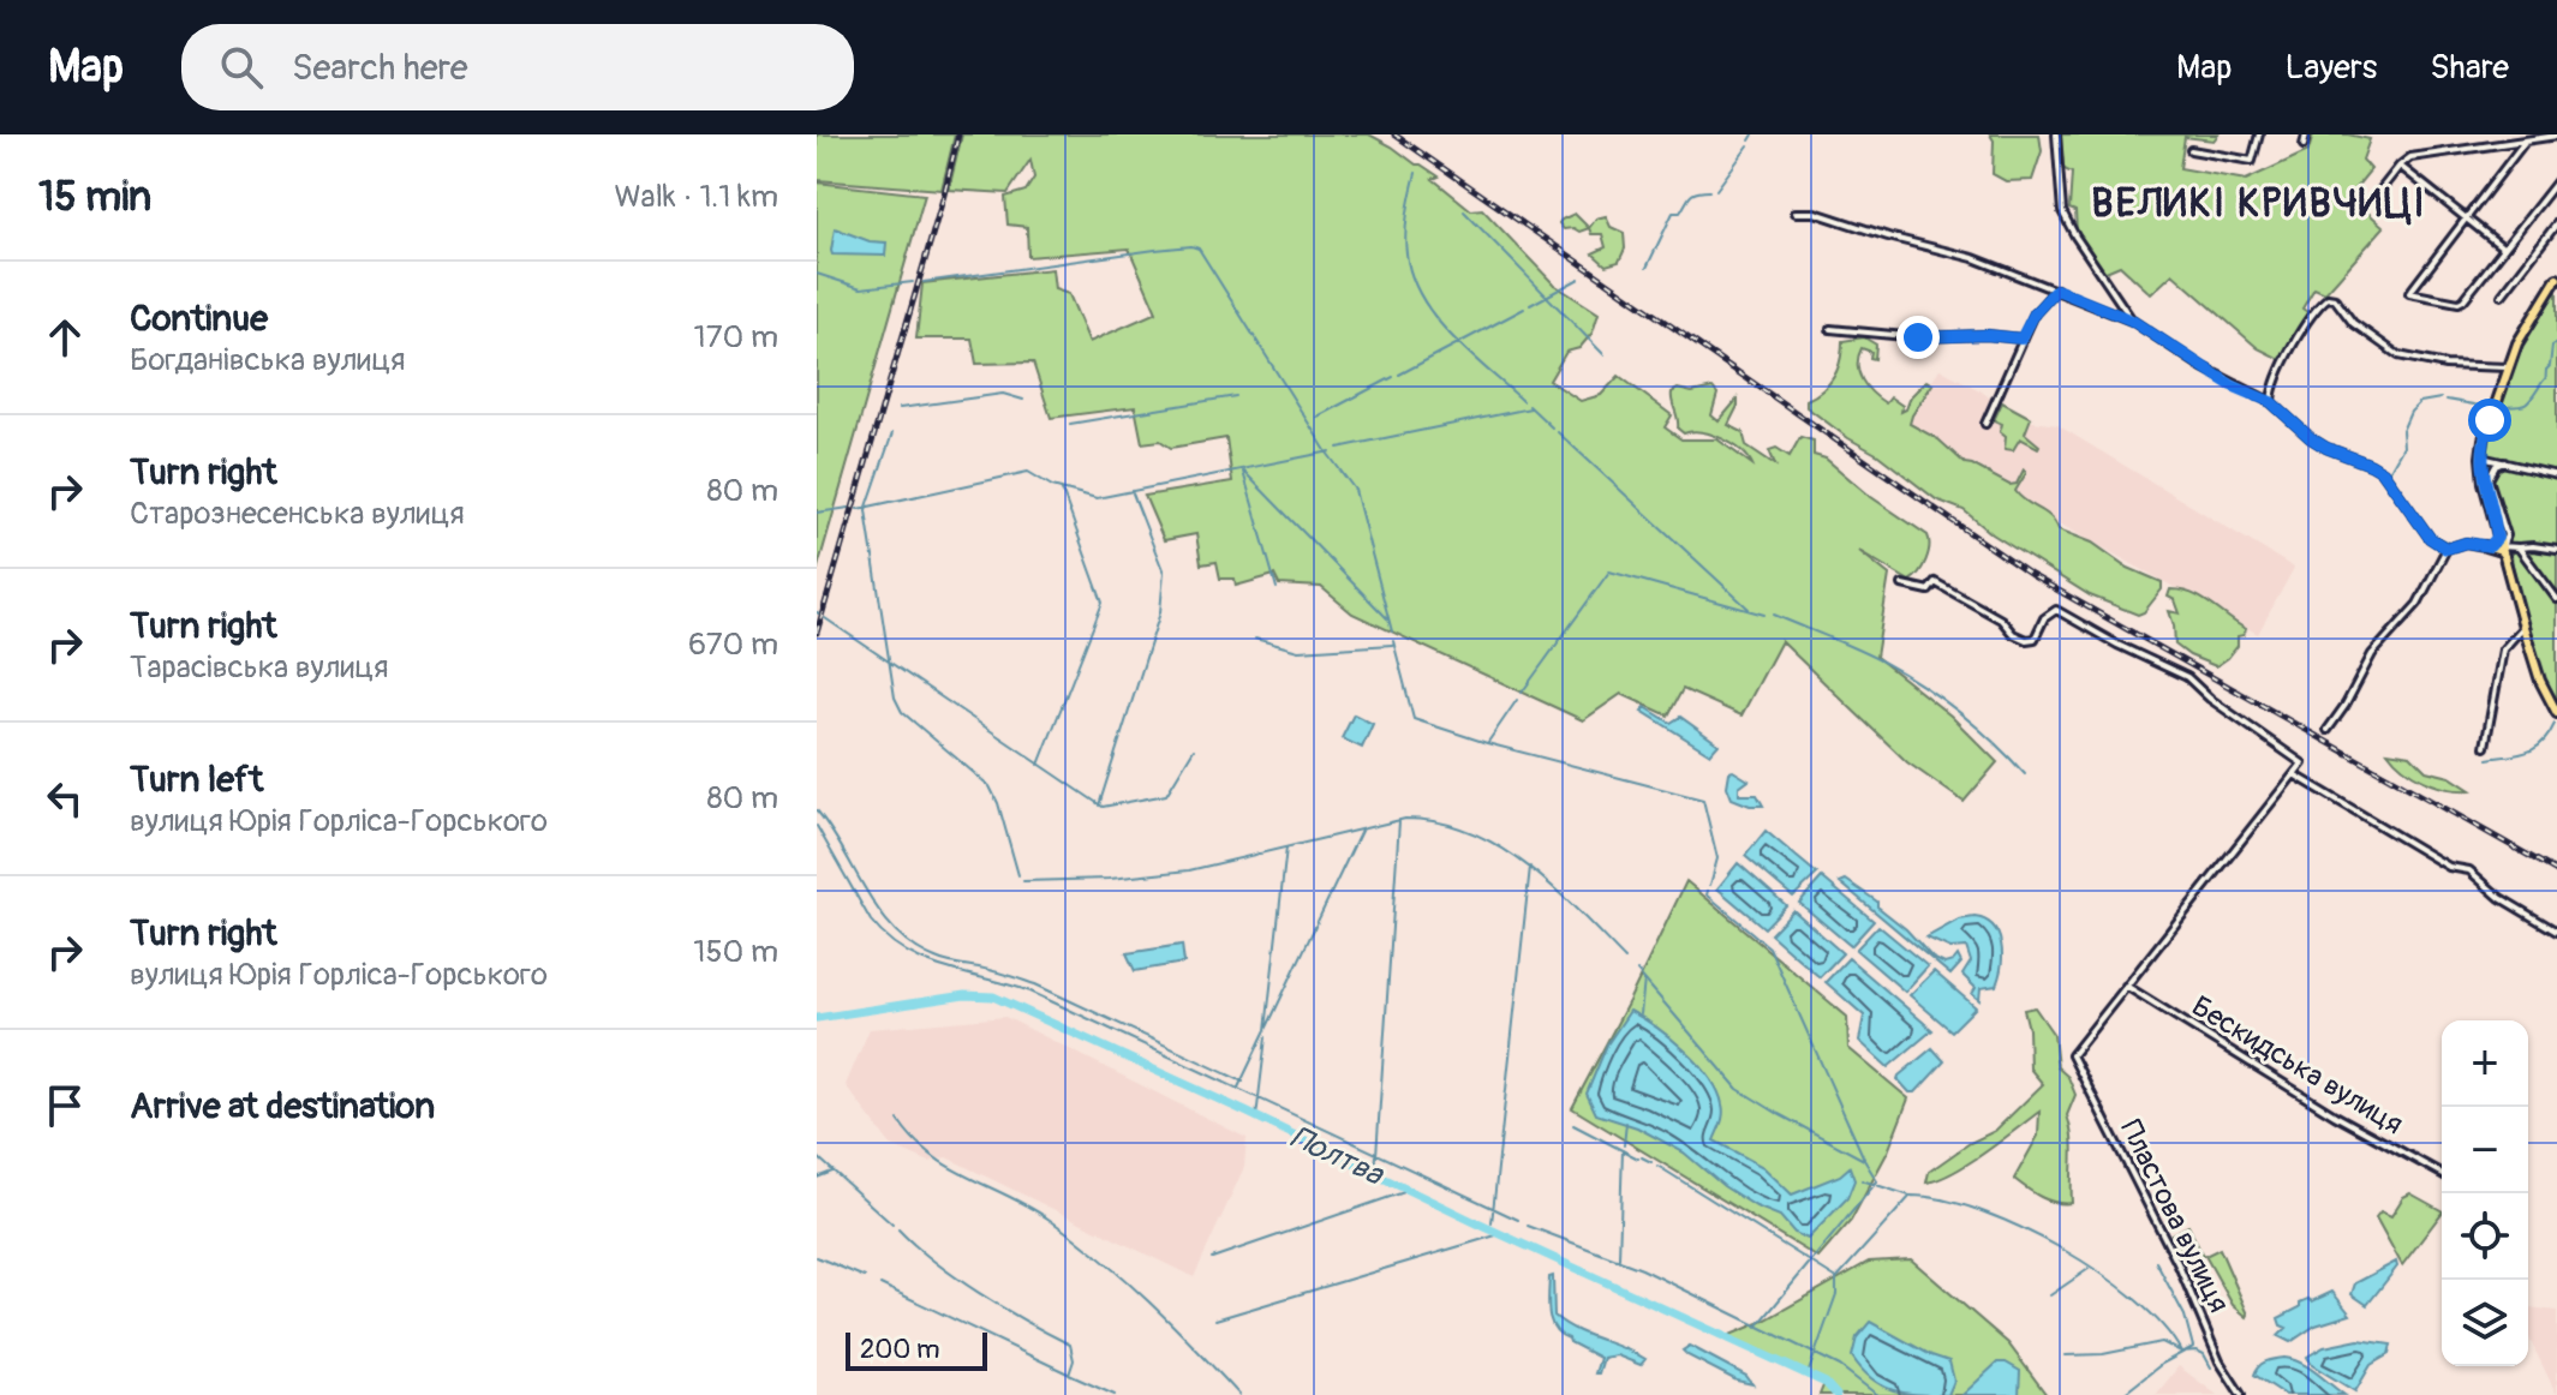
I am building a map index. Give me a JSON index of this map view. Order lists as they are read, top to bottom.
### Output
{
  "streets": {
    "street": ["Бескидська вулиця", "Пластова вулиця"]
  },
  "crossings": [
    ["Бескидська вулиця", "Пластова вулиця"]
  ],
  "districts": ["ВЕЛИКІ КРИВЧИЦІ"],
  "water": ["Полтва"],
  "scale_bar": "200 m",
  "page": {
    "header": "Map",
    "search": "Search here",
    "nav": ["Map", "Layers", "Share"],
    "heading": ["15 min", "Walk · 1.1 km"],
    "list": [
      ["Continue", "Богданівська вулиця", "170 m"],
      ["Turn right", "Старознесенська вулиця", "80 m"],
      ["Turn right", "Тарасівська вулиця", "670 m"],
      ["Turn left", "вулиця Юрія Горліса-Горського", "80 m"],
      ["Turn right", "вулиця Юрія Горліса-Горського", "150 m"],
      "Arrive at destination"
    ],
    "map_buttons": ["+", "−"],
    "scale": "200 m"
  }
}
